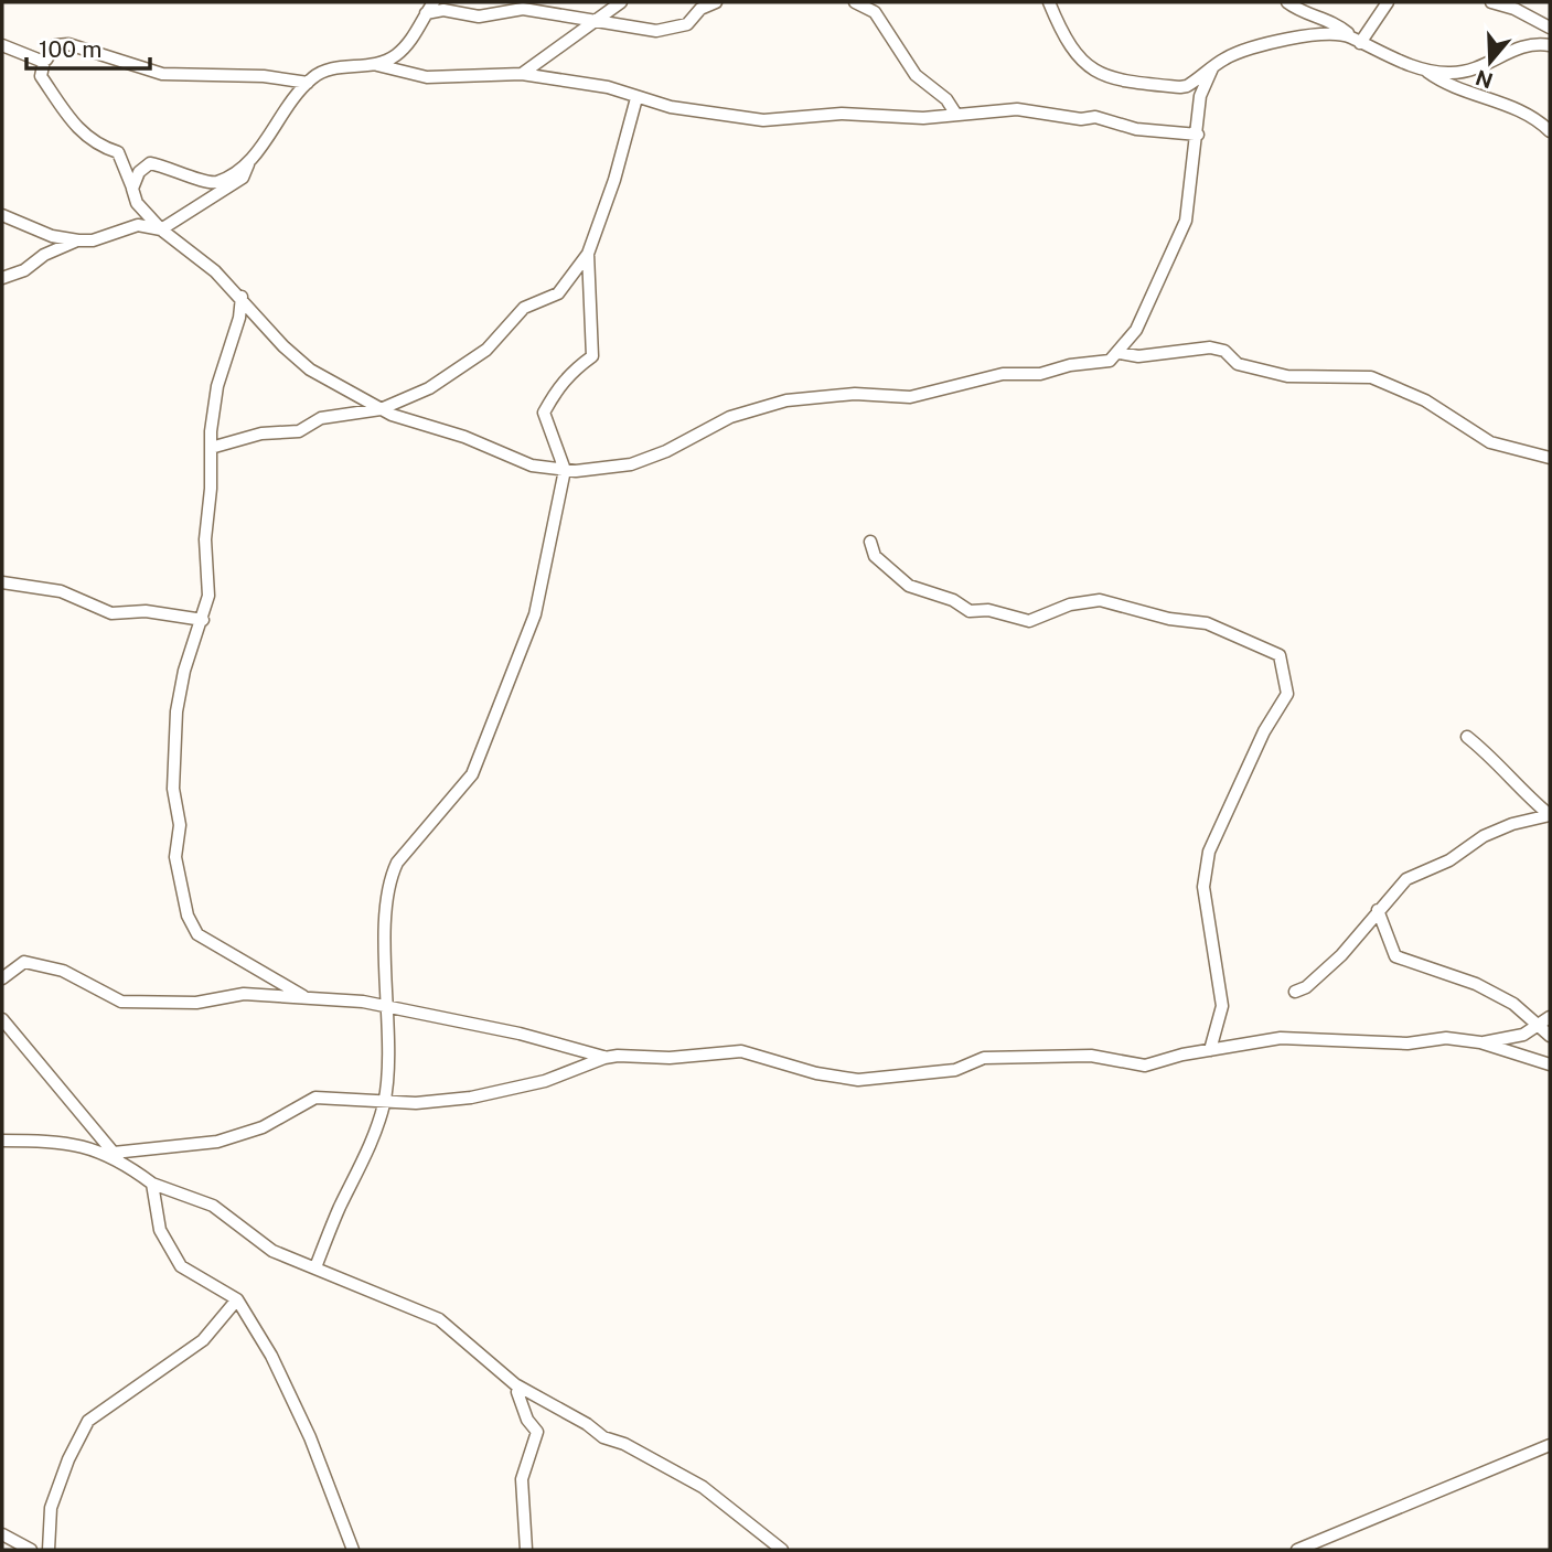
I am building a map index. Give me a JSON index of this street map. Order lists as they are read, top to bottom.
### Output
{
  "scale_bar": "100 m",
  "north": "bottom"
}
